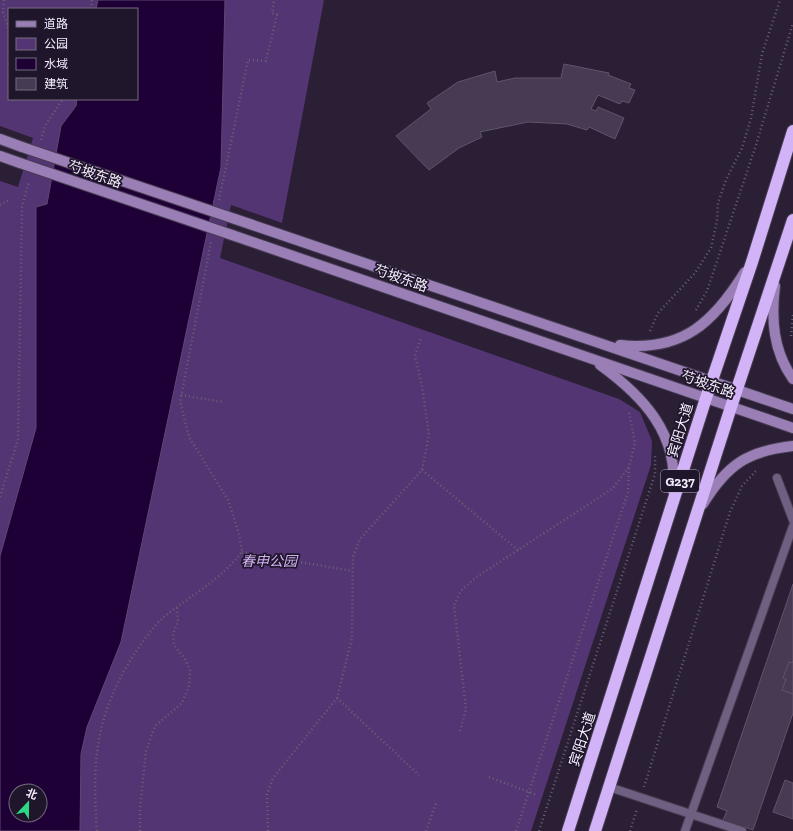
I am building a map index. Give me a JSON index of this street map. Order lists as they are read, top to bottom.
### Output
{
  "streets": {
    "highway": ["宾阳大道", "G237"],
    "street": ["芍坡东路"]
  },
  "crossings": [
    ["芍坡东路", "宾阳大道"],
    ["芍坡东路", "G237"]
  ],
  "parks": ["春申公园"],
  "legend": [
    "道路",
    "公园",
    "水域",
    "建筑"
  ],
  "north": "top"
}
